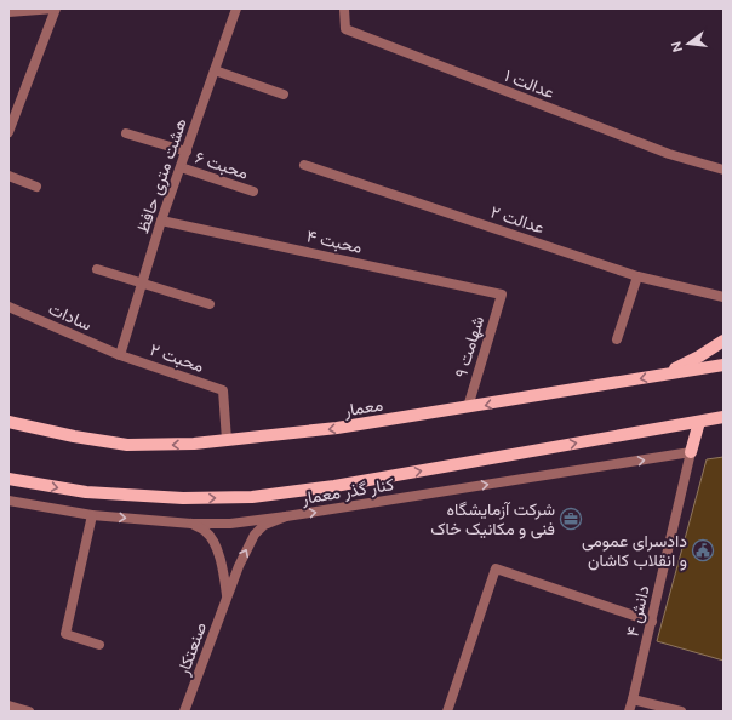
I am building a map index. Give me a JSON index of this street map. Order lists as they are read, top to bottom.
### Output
{
  "streets": {
    "main road": ["معمار"],
    "street": [
      "عدالت ۱",
      "محبت ۶",
      "هشت متری حافظ",
      "عدالت ۲",
      "محبت ۴",
      "سادات",
      "شهامت ۹",
      "محبت ۲",
      "کنار گذر معمار",
      "دانش ۴",
      "صنعتکار"
    ]
  },
  "crossings": [
    ["محبت ۶", "هشت متری حافظ"],
    ["هشت متری حافظ", "محبت ۴"],
    ["هشت متری حافظ", "سادات"],
    ["هشت متری حافظ", "محبت ۲"],
    ["محبت ۴", "شهامت ۹"],
    ["سادات", "محبت ۲"],
    ["شهامت ۹", "معمار"],
    ["محبت ۲", "معمار"],
    ["کنار گذر معمار", "دانش ۴"],
    ["کنار گذر معمار", "صنعتکار"]
  ],
  "one_way": ["کنار گذر معمار", "صنعتکار"],
  "places": {
    "office": ["شرکت آزمایشگاه فنی و مکانیک خاک"],
    "public building": ["دادسرای عمومی و انقلاب کاشان"]
  },
  "north": "left"
}
